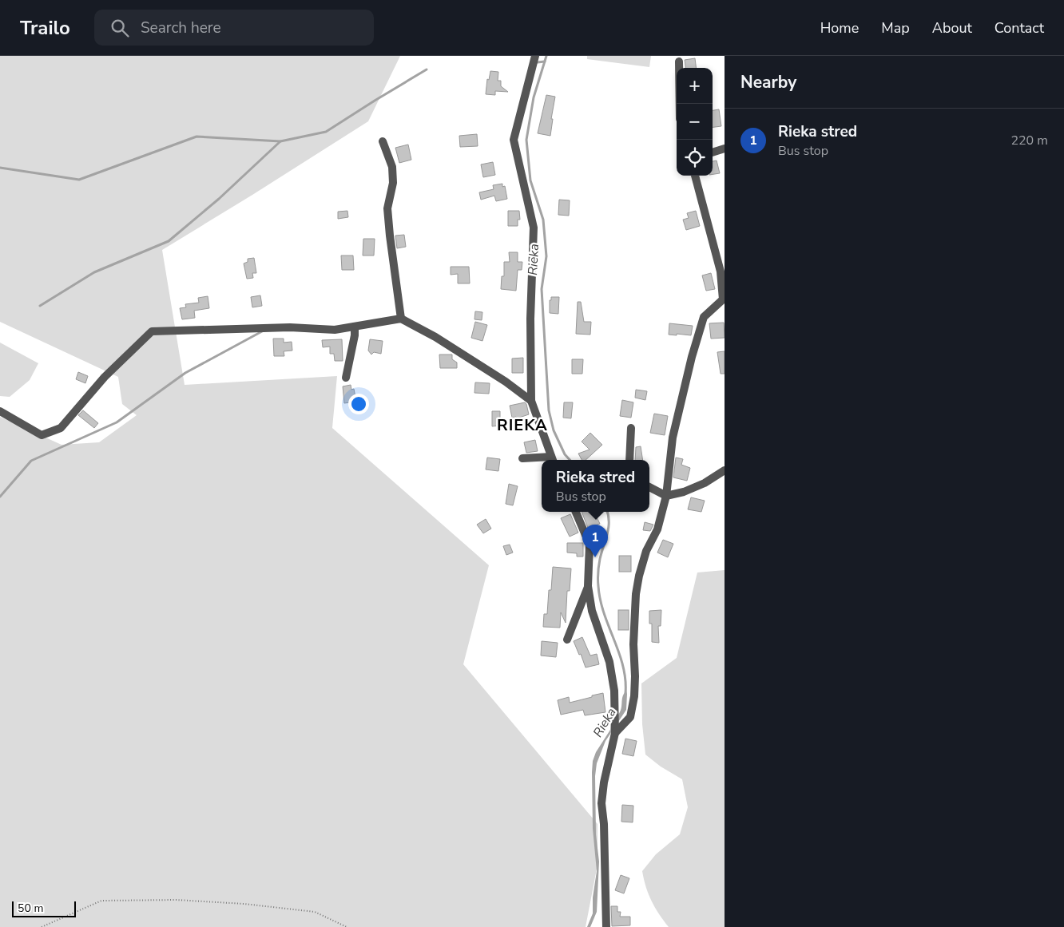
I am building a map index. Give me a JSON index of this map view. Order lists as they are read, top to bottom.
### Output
{
  "districts": ["RIEKA"],
  "water": ["Rieka"],
  "scale_bar": "50 m",
  "page": {
    "header": "Trailo",
    "search": "Search here",
    "nav": [
      "Home",
      "Map",
      "About",
      "Contact"
    ],
    "heading": "Nearby",
    "map_buttons": ["+", "−"],
    "list": [
      {
        "mark": "1",
        "name": "Rieka stred",
        "note": "Bus stop",
        "value": "220 m"
      }
    ],
    "popup": ["Rieka stred", "Bus stop"],
    "pins": "1",
    "scale": "50 m"
  }
}
